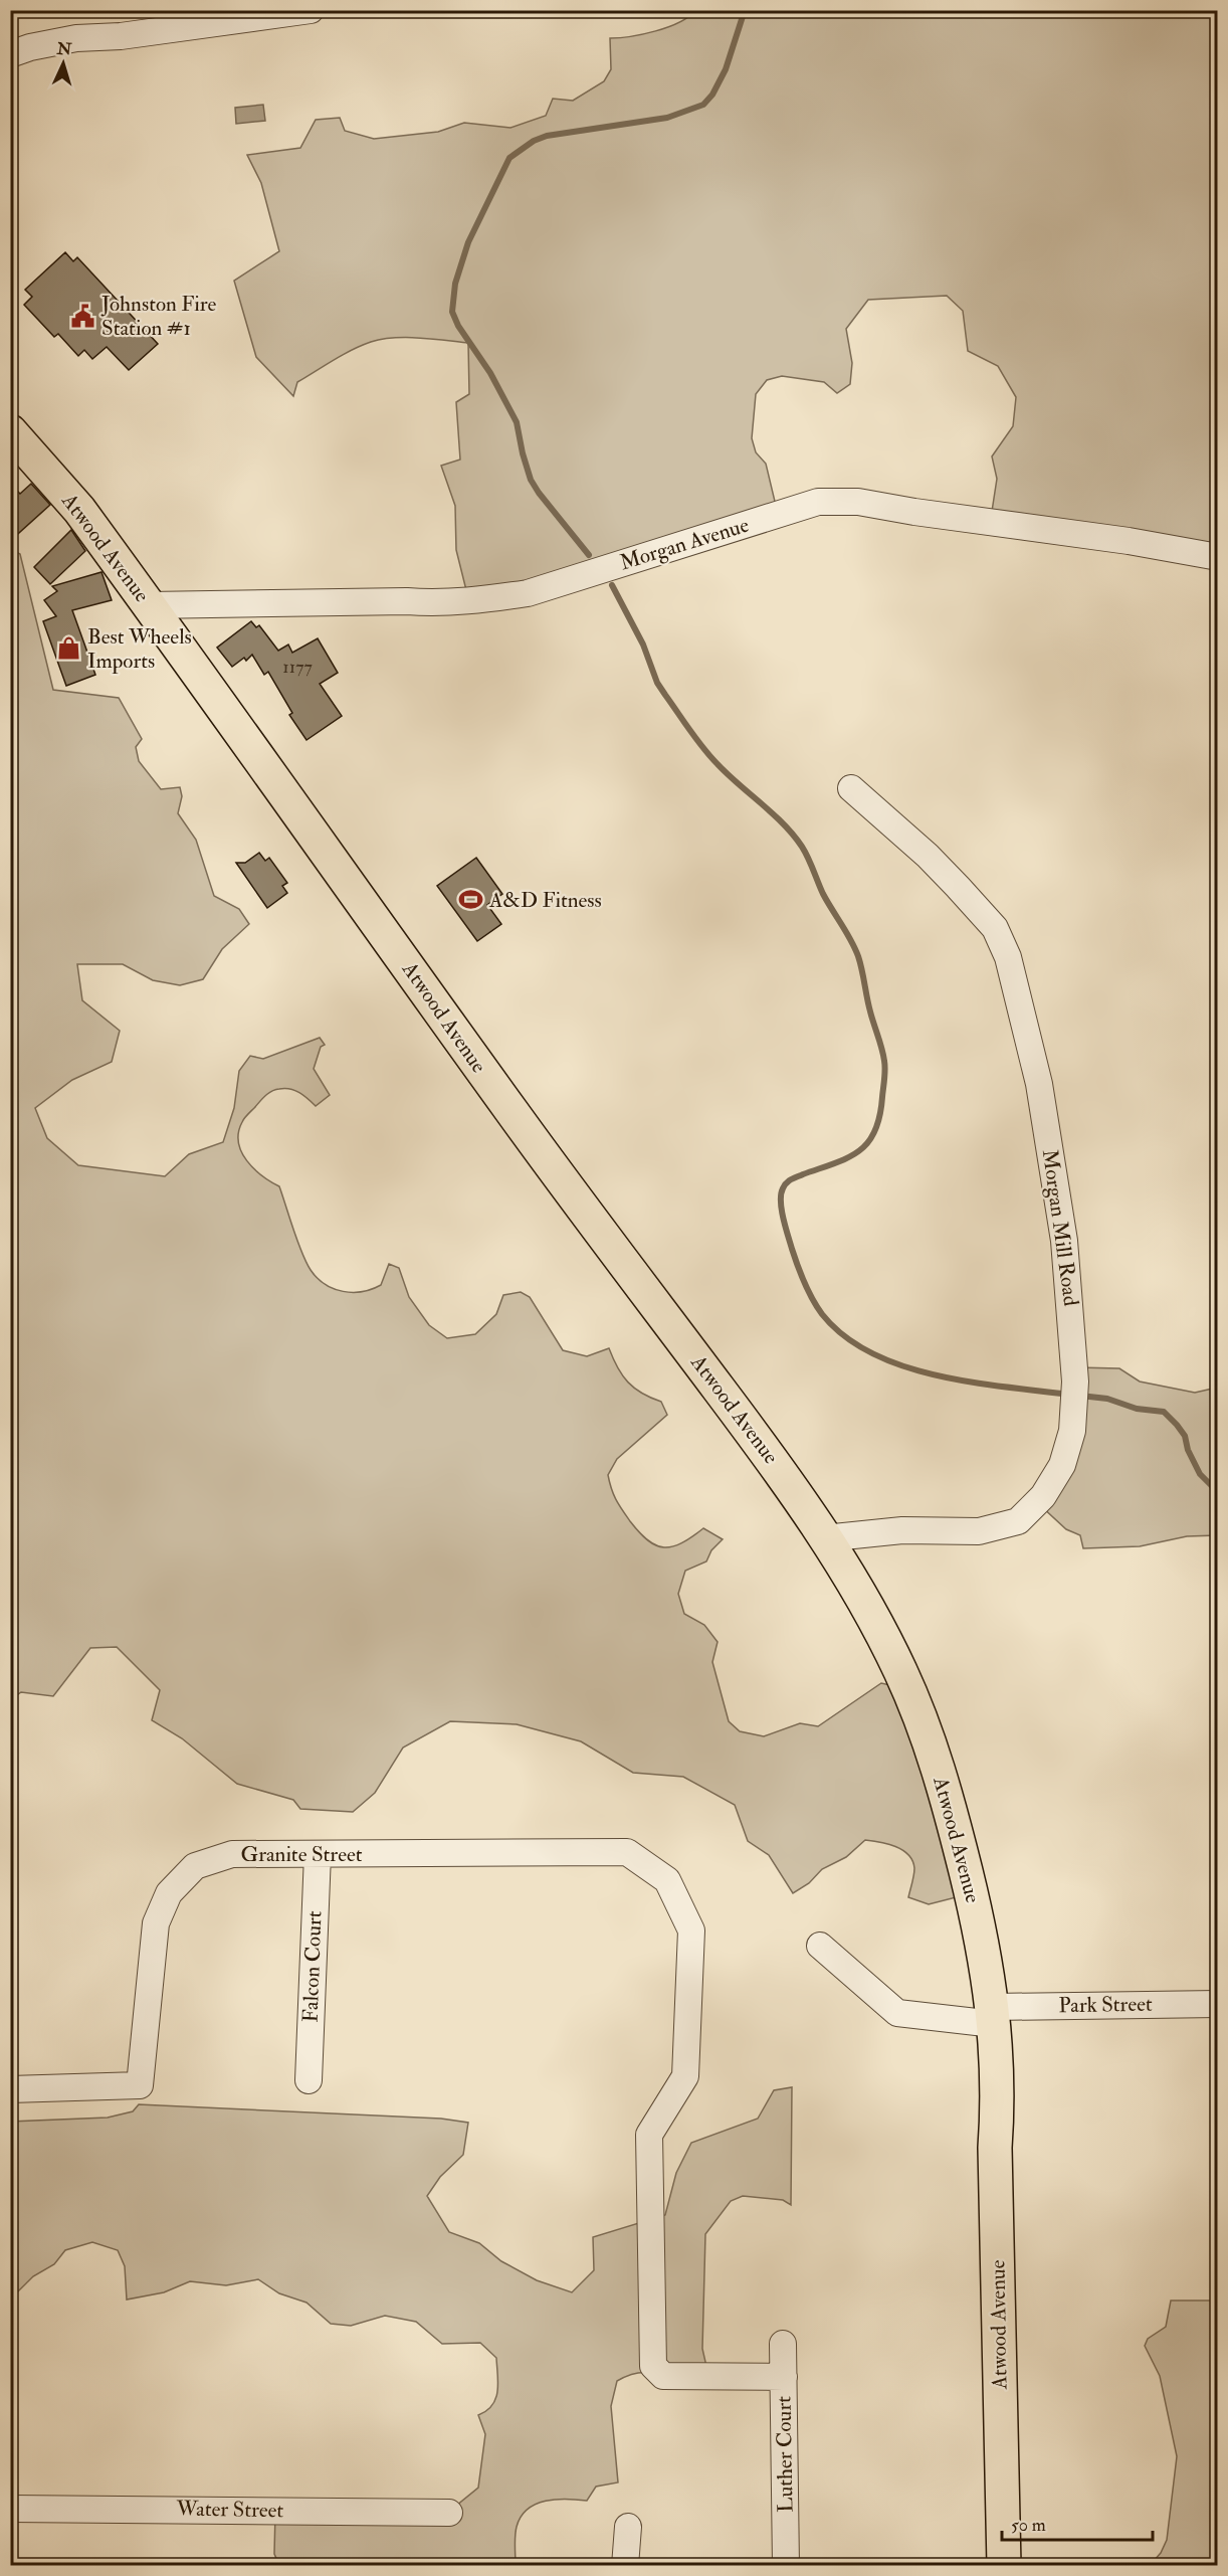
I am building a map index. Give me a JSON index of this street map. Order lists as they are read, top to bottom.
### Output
{
  "streets": {
    "main road": ["Atwood Avenue"],
    "street": [
      "Morgan Avenue",
      "Morgan Mill Road",
      "Granite Street",
      "Falcon Court",
      "Park Street",
      "Luther Court",
      "Water Street"
    ]
  },
  "crossings": [
    ["Morgan Avenue", "Atwood Avenue"],
    ["Atwood Avenue", "Morgan Mill Road"],
    ["Atwood Avenue", "Park Street"],
    ["Granite Street", "Falcon Court"],
    ["Granite Street", "Luther Court"]
  ],
  "places": {
    "public building": ["Johnston Fire Station #1"],
    "shop": ["Best Wheels Imports"],
    "sports": ["A&D Fitness"]
  },
  "house_numbers": ["1177"],
  "scale_bar": "50 m",
  "north": "top"
}
